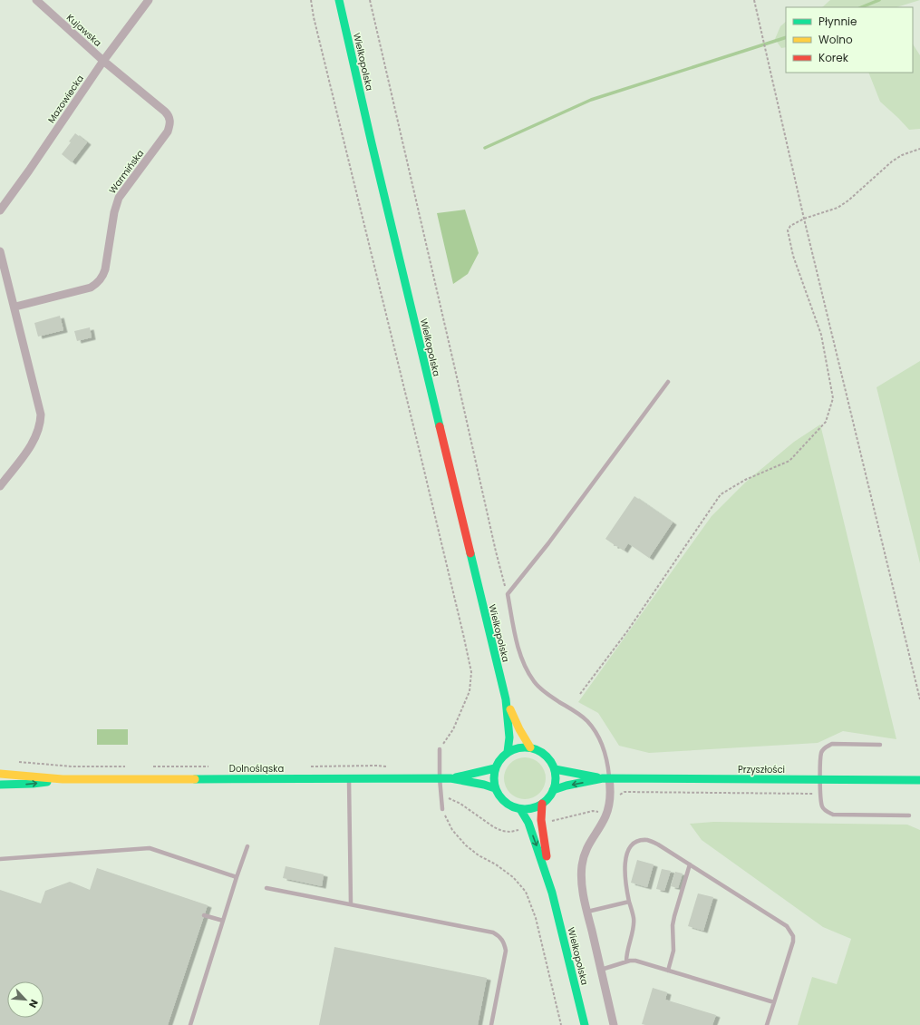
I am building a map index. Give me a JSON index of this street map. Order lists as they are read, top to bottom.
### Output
{
  "streets": {
    "main road": ["Wielkopolska", "Dolnośląska", "Przyszłości"],
    "street": ["Kujawska", "Mazowiecka", "Warmińska"]
  },
  "crossings": [
    ["Kujawska", "Mazowiecka"],
    ["Kujawska", "Warmińska"],
    ["Wielkopolska", "Dolnośląska"],
    ["Wielkopolska", "Przyszłości"],
    ["Mazowiecka", "Warmińska"],
    ["Dolnośląska", "Przyszłości"]
  ],
  "legend": ["Płynnie", "Wolno", "Korek"],
  "north": "bottom right"
}
